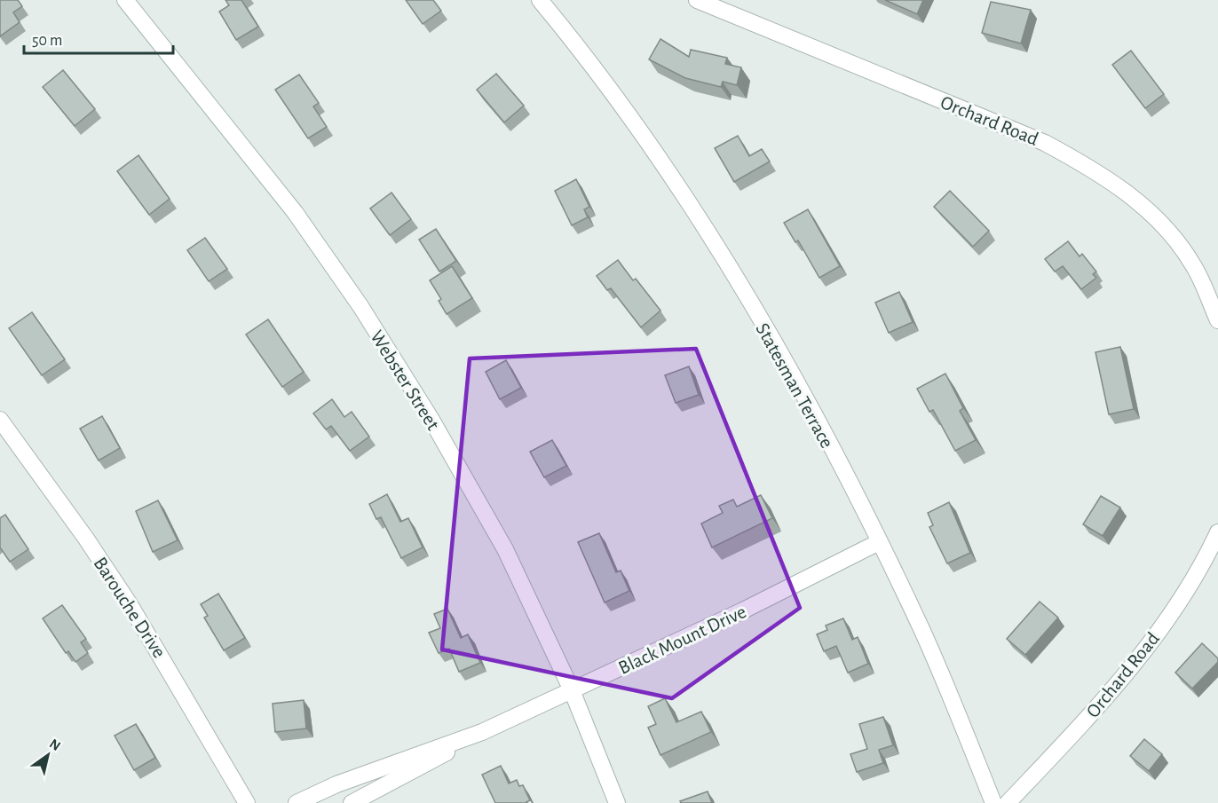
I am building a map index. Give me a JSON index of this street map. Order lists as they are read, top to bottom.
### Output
{
  "streets": {
    "street": [
      "Orchard Road",
      "Webster Street",
      "Statesman Terrace",
      "Barouche Drive",
      "Black Mount Drive"
    ]
  },
  "crossings": [
    ["Webster Street", "Black Mount Drive"],
    ["Statesman Terrace", "Black Mount Drive"]
  ],
  "scale_bar": "50 m",
  "north": "top right"
}
